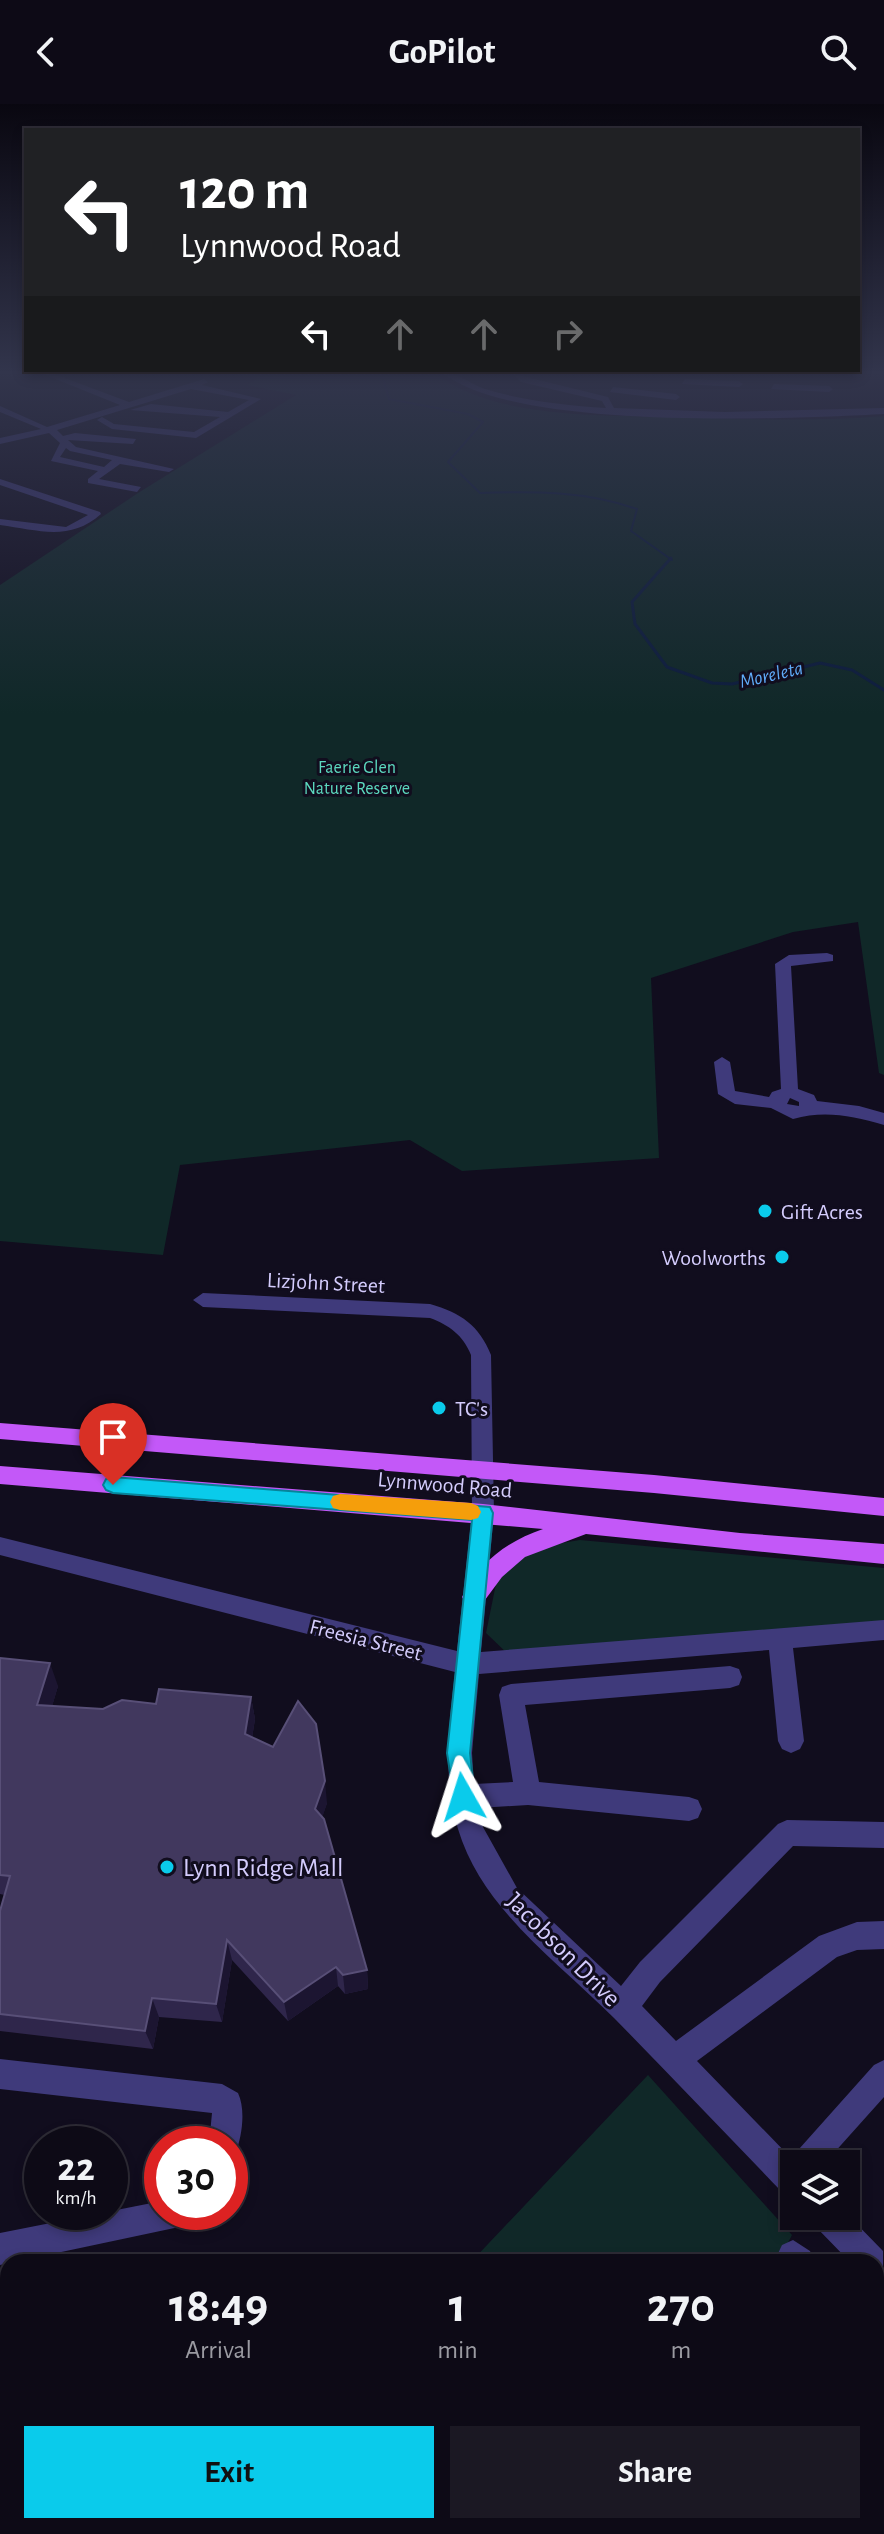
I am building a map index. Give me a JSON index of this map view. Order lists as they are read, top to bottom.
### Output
{
  "streets": {
    "main road": ["Lynnwood Road"],
    "street": ["Lizjohn Street", "Freesia Street", "Jacobson Drive"]
  },
  "crossings": [
    ["Lizjohn Street", "Lynnwood Road"],
    ["Lizjohn Street", "Jacobson Drive"],
    ["Lynnwood Road", "Jacobson Drive"],
    ["Freesia Street", "Jacobson Drive"]
  ],
  "water": ["Moreleta"],
  "parks": ["Faerie Glen Nature Reserve"],
  "places": [
    "Gift Acres",
    "Woolworths",
    "TC's",
    "Lynn Ridge Mall"
  ],
  "page": {
    "header": "GoPilot",
    "turn": ["120 m", "Lynnwood Road"],
    "speed": "22 km/h",
    "limit": "30",
    "eta": [
      "18:49",
      "Arrival",
      "1",
      "min",
      "270",
      "m"
    ],
    "buttons": ["Exit", "Share"]
  }
}
